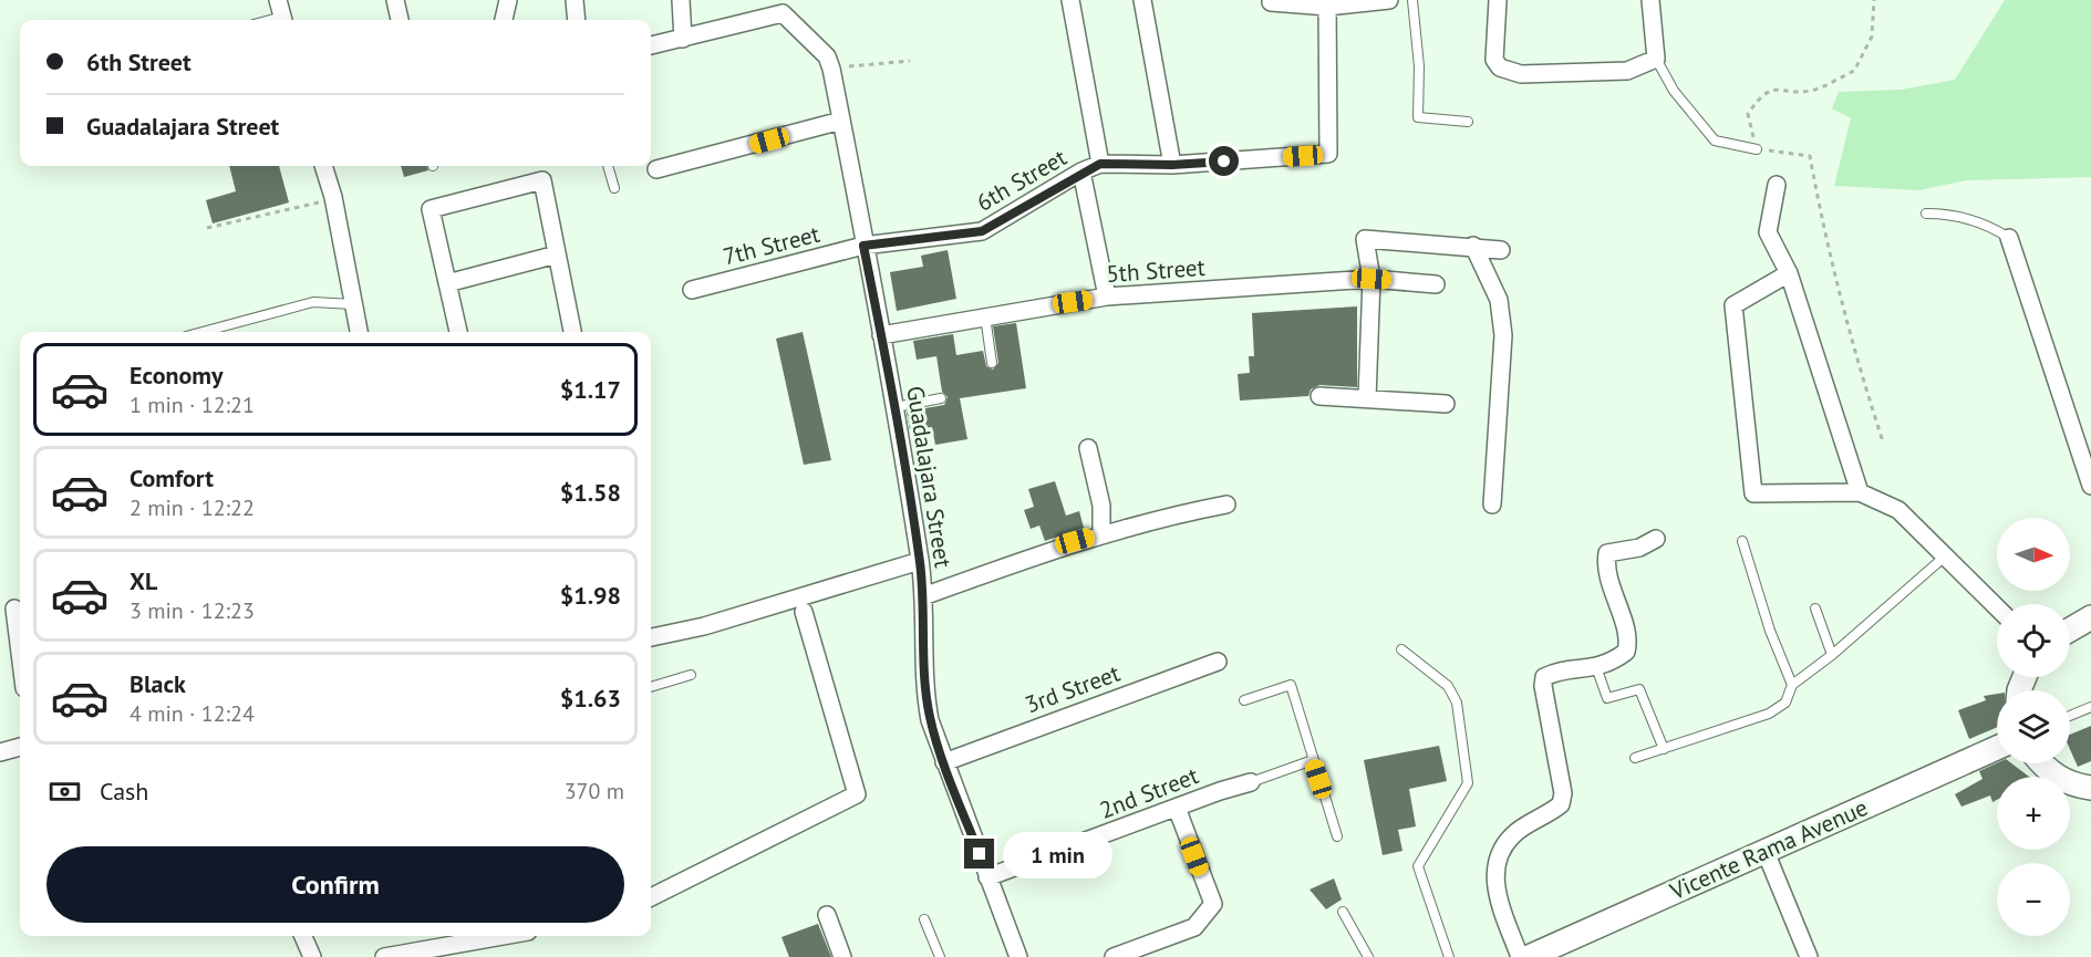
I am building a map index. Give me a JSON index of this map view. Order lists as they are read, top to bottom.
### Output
{
  "streets": {
    "main road": ["Vicente Rama Avenue"],
    "street": [
      "6th Street",
      "7th Street",
      "5th Street",
      "Guadalajara Street",
      "3rd Street",
      "2nd Street"
    ]
  },
  "crossings": [
    ["6th Street", "7th Street"],
    ["6th Street", "Guadalajara Street"],
    ["7th Street", "Guadalajara Street"],
    ["5th Street", "Guadalajara Street"],
    ["Guadalajara Street", "3rd Street"],
    ["Guadalajara Street", "2nd Street"]
  ],
  "north": "right",
  "page": {
    "banner": ["6th Street", "Guadalajara Street"],
    "list": [
      {
        "name": "Economy",
        "note": "1 min · 12:21",
        "value": "$1.17"
      },
      {
        "name": "Comfort",
        "note": "2 min · 12:22",
        "value": "$1.58"
      },
      {
        "name": "XL",
        "note": "3 min · 12:23",
        "value": "$1.98"
      },
      {
        "name": "Black",
        "note": "4 min · 12:24",
        "value": "$1.63"
      }
    ],
    "map_buttons": ["+", "−"],
    "pay": ["Cash", "370 m"],
    "bubble": "1 min",
    "buttons": "Confirm"
  }
}
